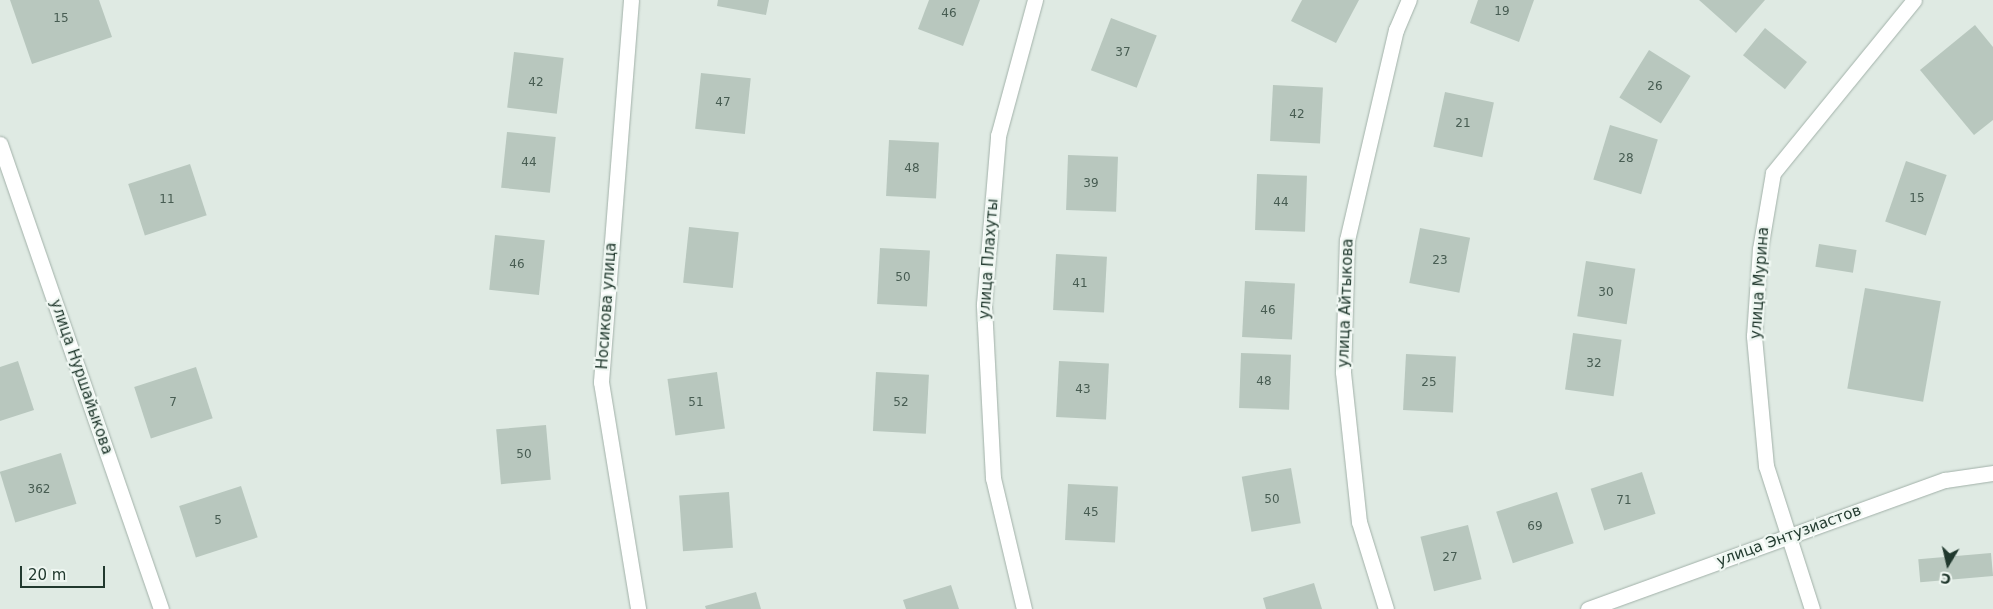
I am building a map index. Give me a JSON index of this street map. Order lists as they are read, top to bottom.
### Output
{
  "streets": {
    "street": [
      "улица Плахуты",
      "улица Мурина",
      "улица Айтыкова",
      "Носикова улица",
      "улица Нуршайыкова",
      "улица Энтузиастов"
    ]
  },
  "crossings": [
    ["улица Мурина", "улица Энтузиастов"]
  ],
  "house_numbers": [
    "19",
    "46",
    "15",
    "37",
    "42",
    "26",
    "47",
    "42",
    "21",
    "28",
    "44",
    "48",
    "39",
    "15",
    "11",
    "44",
    "23",
    "46",
    "50",
    "41",
    "30",
    "46",
    "32",
    "48",
    "25",
    "43",
    "7",
    "51",
    "52",
    "50",
    "362",
    "50",
    "71",
    "45",
    "5",
    "69",
    "27"
  ],
  "scale_bar": "20 m",
  "north": "bottom"
}
